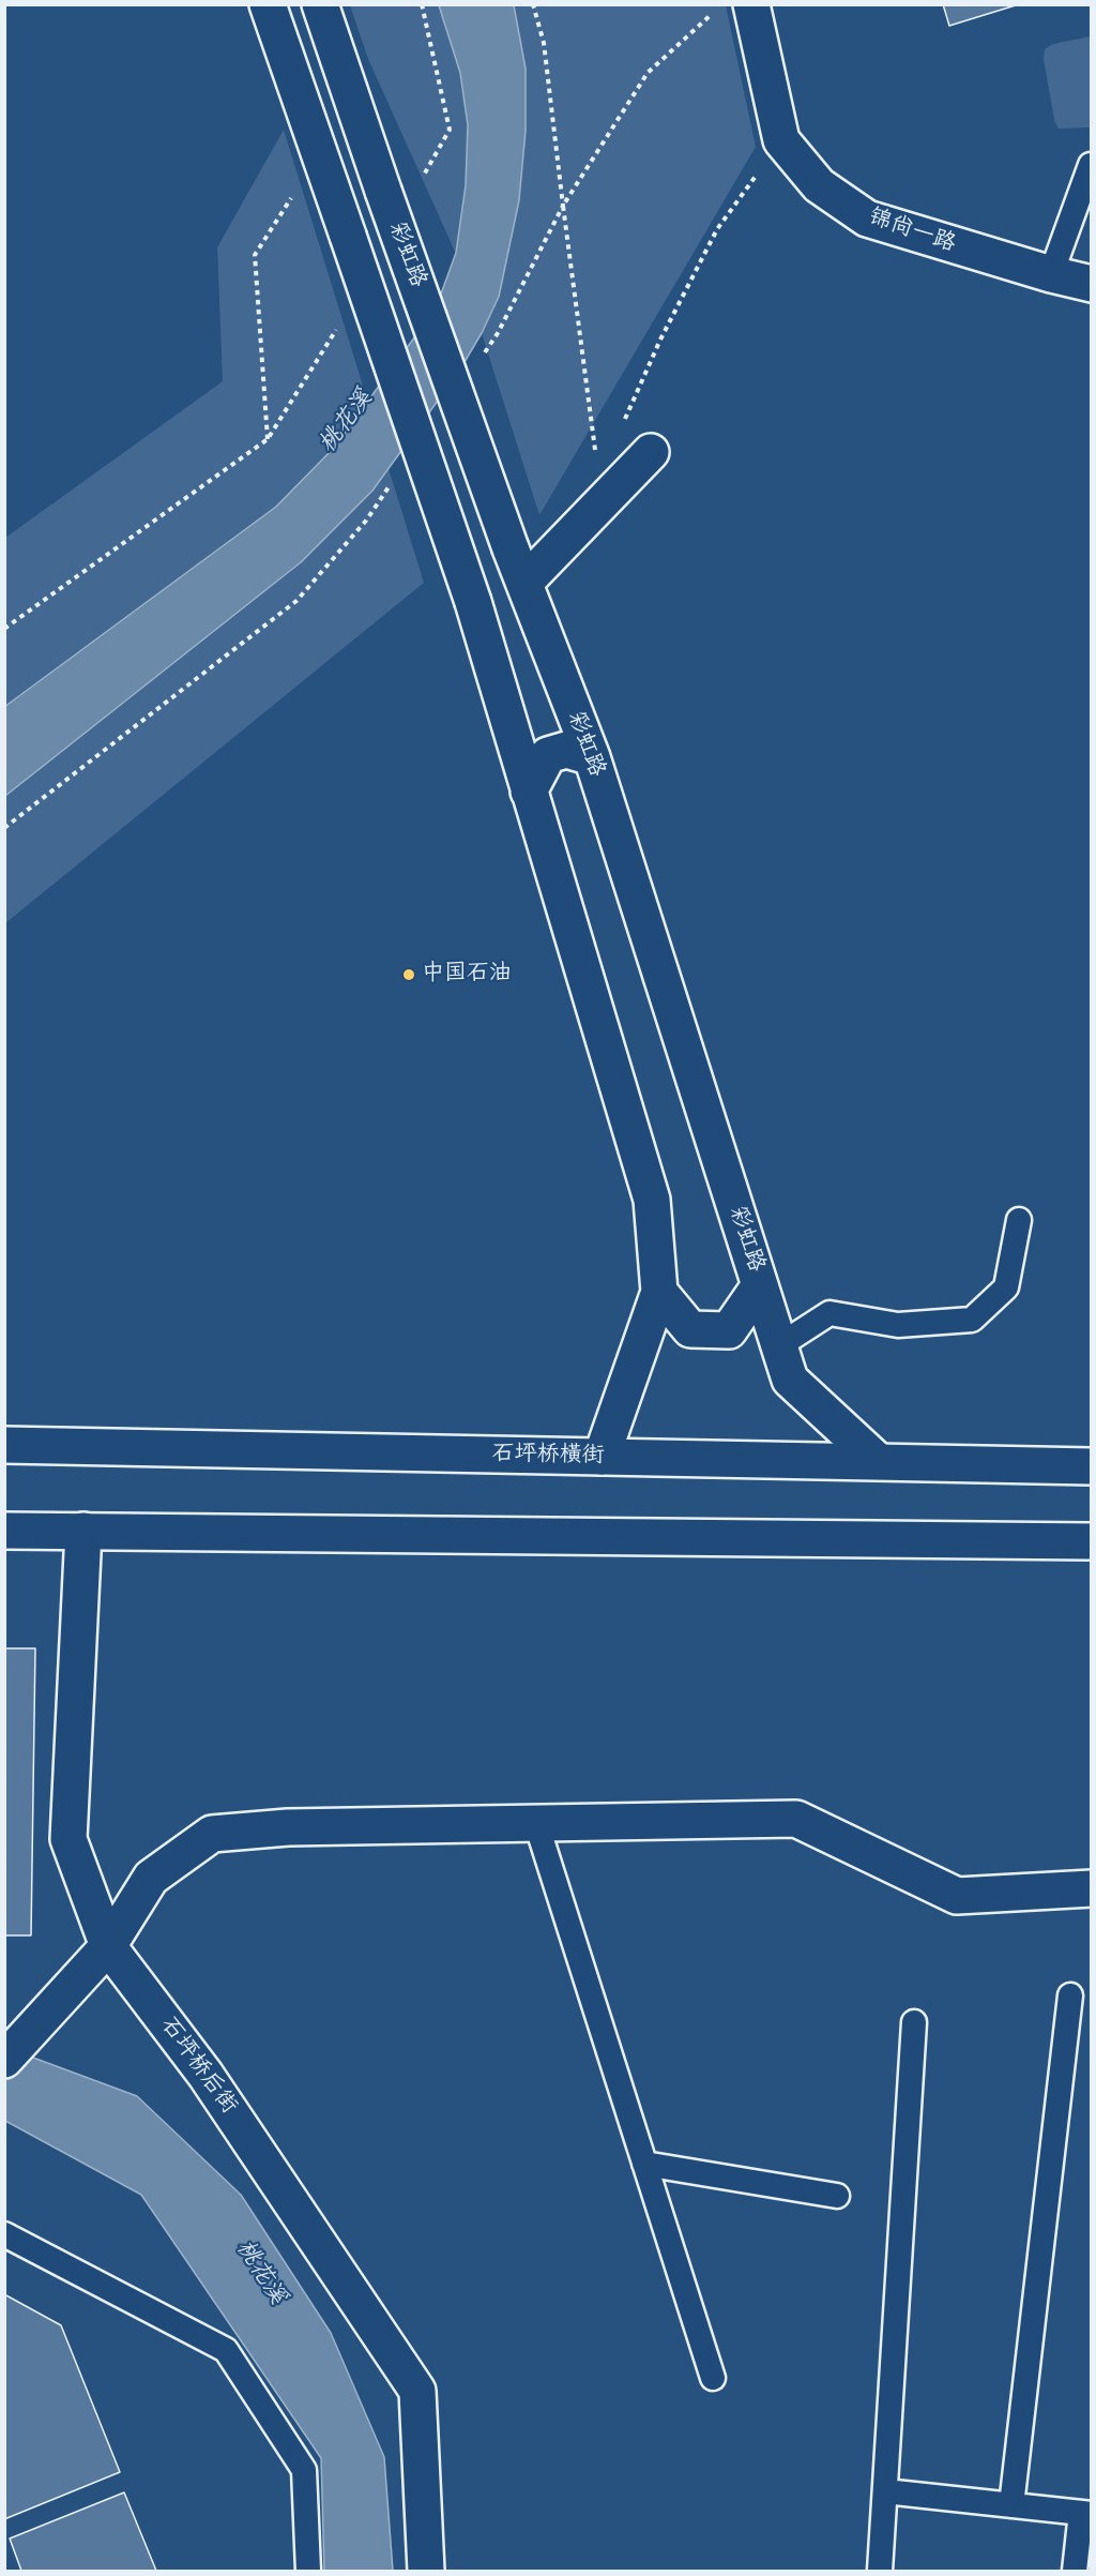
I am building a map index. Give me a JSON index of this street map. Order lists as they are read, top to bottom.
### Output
{
  "streets": {
    "main road": [
      "锦尚一路",
      "彩虹路",
      "石坪桥横街",
      "石坪桥后街"
    ]
  },
  "crossings": [
    ["彩虹路", "石坪桥横街"]
  ],
  "water": ["桃花溪"],
  "places": ["中国石油"]
}
